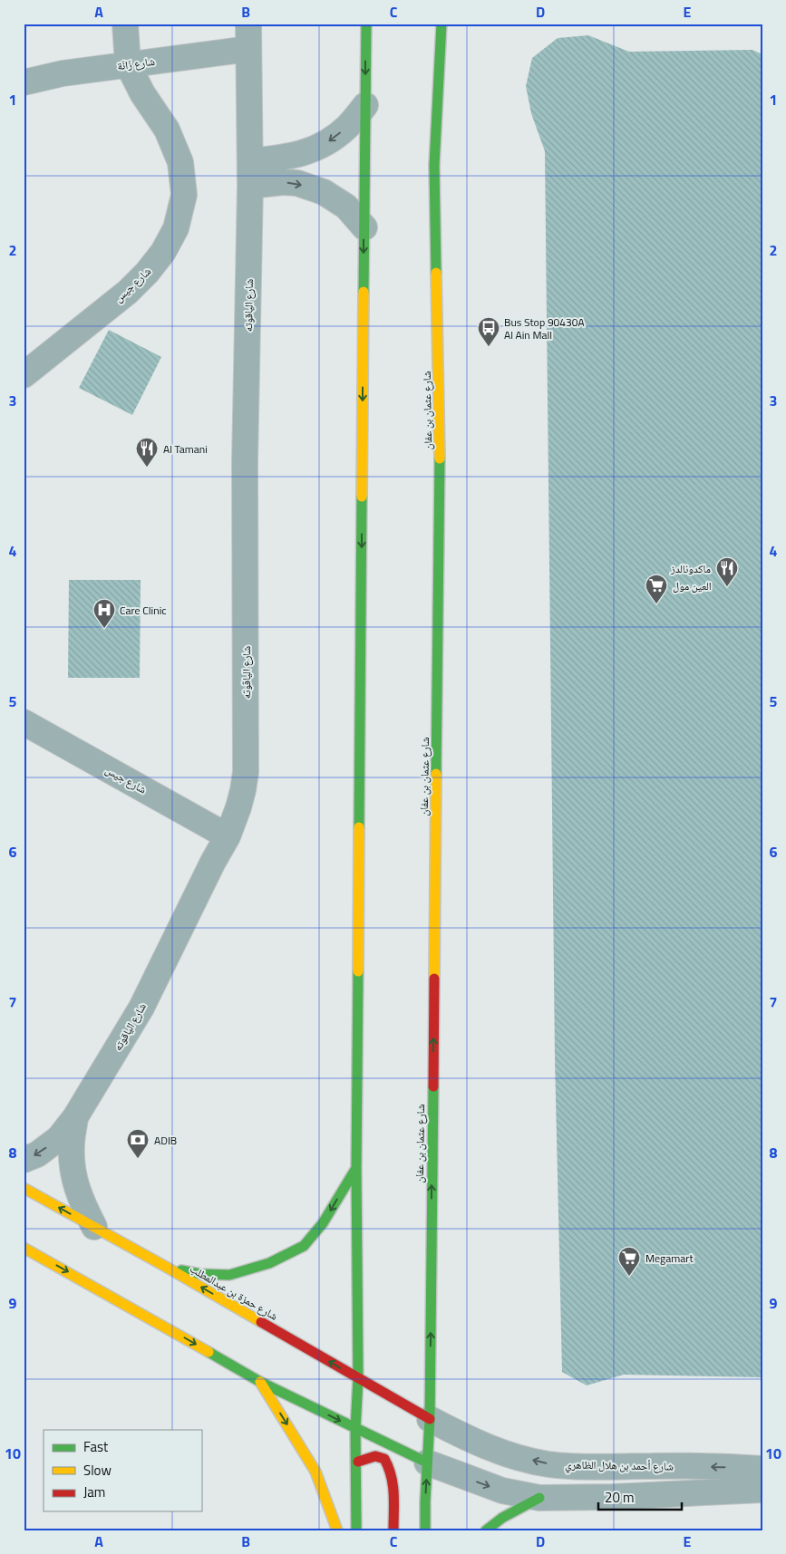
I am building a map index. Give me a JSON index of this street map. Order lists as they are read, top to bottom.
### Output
{
  "streets": {
    "main road": ["شارع عثمان بن عفان", "شارع حمزة بن عبدالمطلب"],
    "street": [
      "شارع زَانَة",
      "شارع جيس",
      "شارع الياقوته",
      "شارع أحمد بن هلال الظاهري"
    ]
  },
  "crossings": [
    ["شارع زَانَة", "شارع جيس"],
    ["شارع زَانَة", "شارع الياقوته"],
    ["شارع جيس", "شارع الياقوته"],
    ["شارع الياقوته", "شارع حمزة بن عبدالمطلب"],
    ["شارع عثمان بن عفان", "شارع حمزة بن عبدالمطلب"],
    ["شارع عثمان بن عفان", "شارع أحمد بن هلال الظاهري"],
    ["شارع حمزة بن عبدالمطلب", "شارع أحمد بن هلال الظاهري"]
  ],
  "places": {
    "bus stop": ["Bus Stop 90430A Al Ain Mall"],
    "restaurant": ["Al Tamani", "ماكدونالدز"],
    "supermarket": ["العين مول", "Megamart"],
    "hospital": ["Care Clinic"],
    "bank": ["ADIB"]
  },
  "legend": ["Fast", "Slow", "Jam"],
  "scale_bar": "20 m",
  "grid": {
    "columns": [
      "A",
      "B",
      "C",
      "D",
      "E"
    ],
    "rows": [
      "1",
      "2",
      "3",
      "4",
      "5",
      "6",
      "7",
      "8",
      "9",
      "10"
    ]
  }
}
